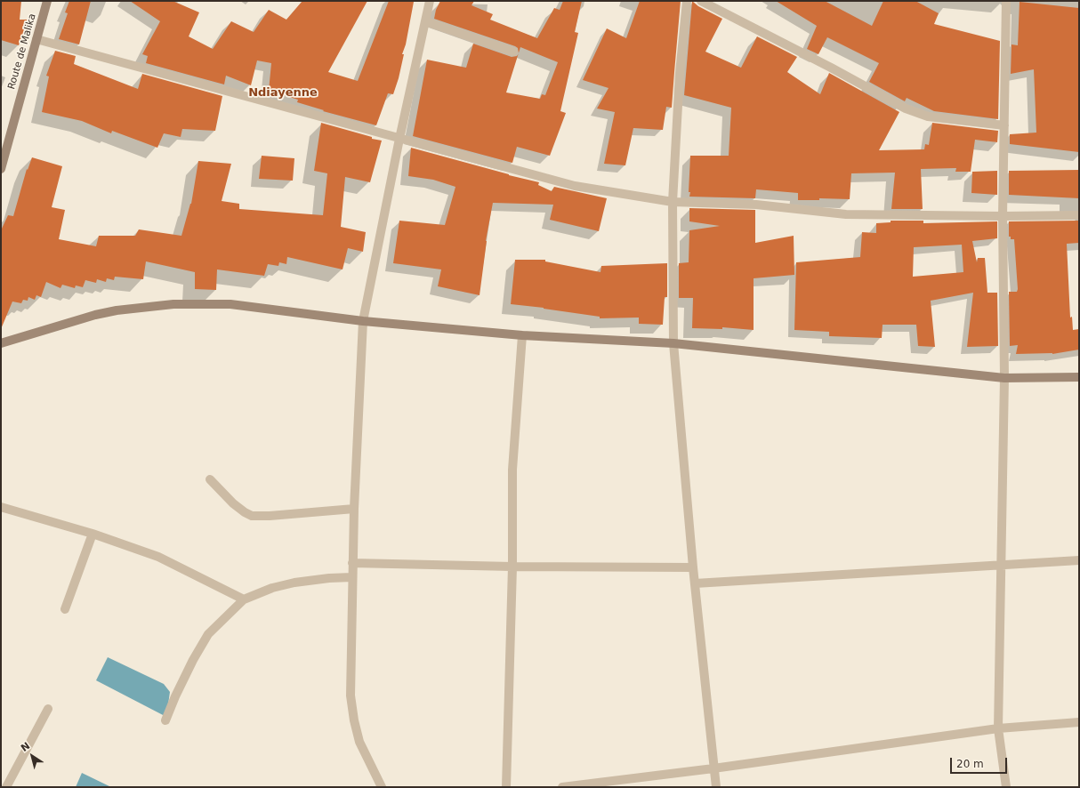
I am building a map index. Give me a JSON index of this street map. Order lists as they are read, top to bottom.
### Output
{
  "streets": {
    "street": ["Route de Malika"]
  },
  "districts": ["Ndiayenne"],
  "scale_bar": "20 m",
  "north": "top left"
}
